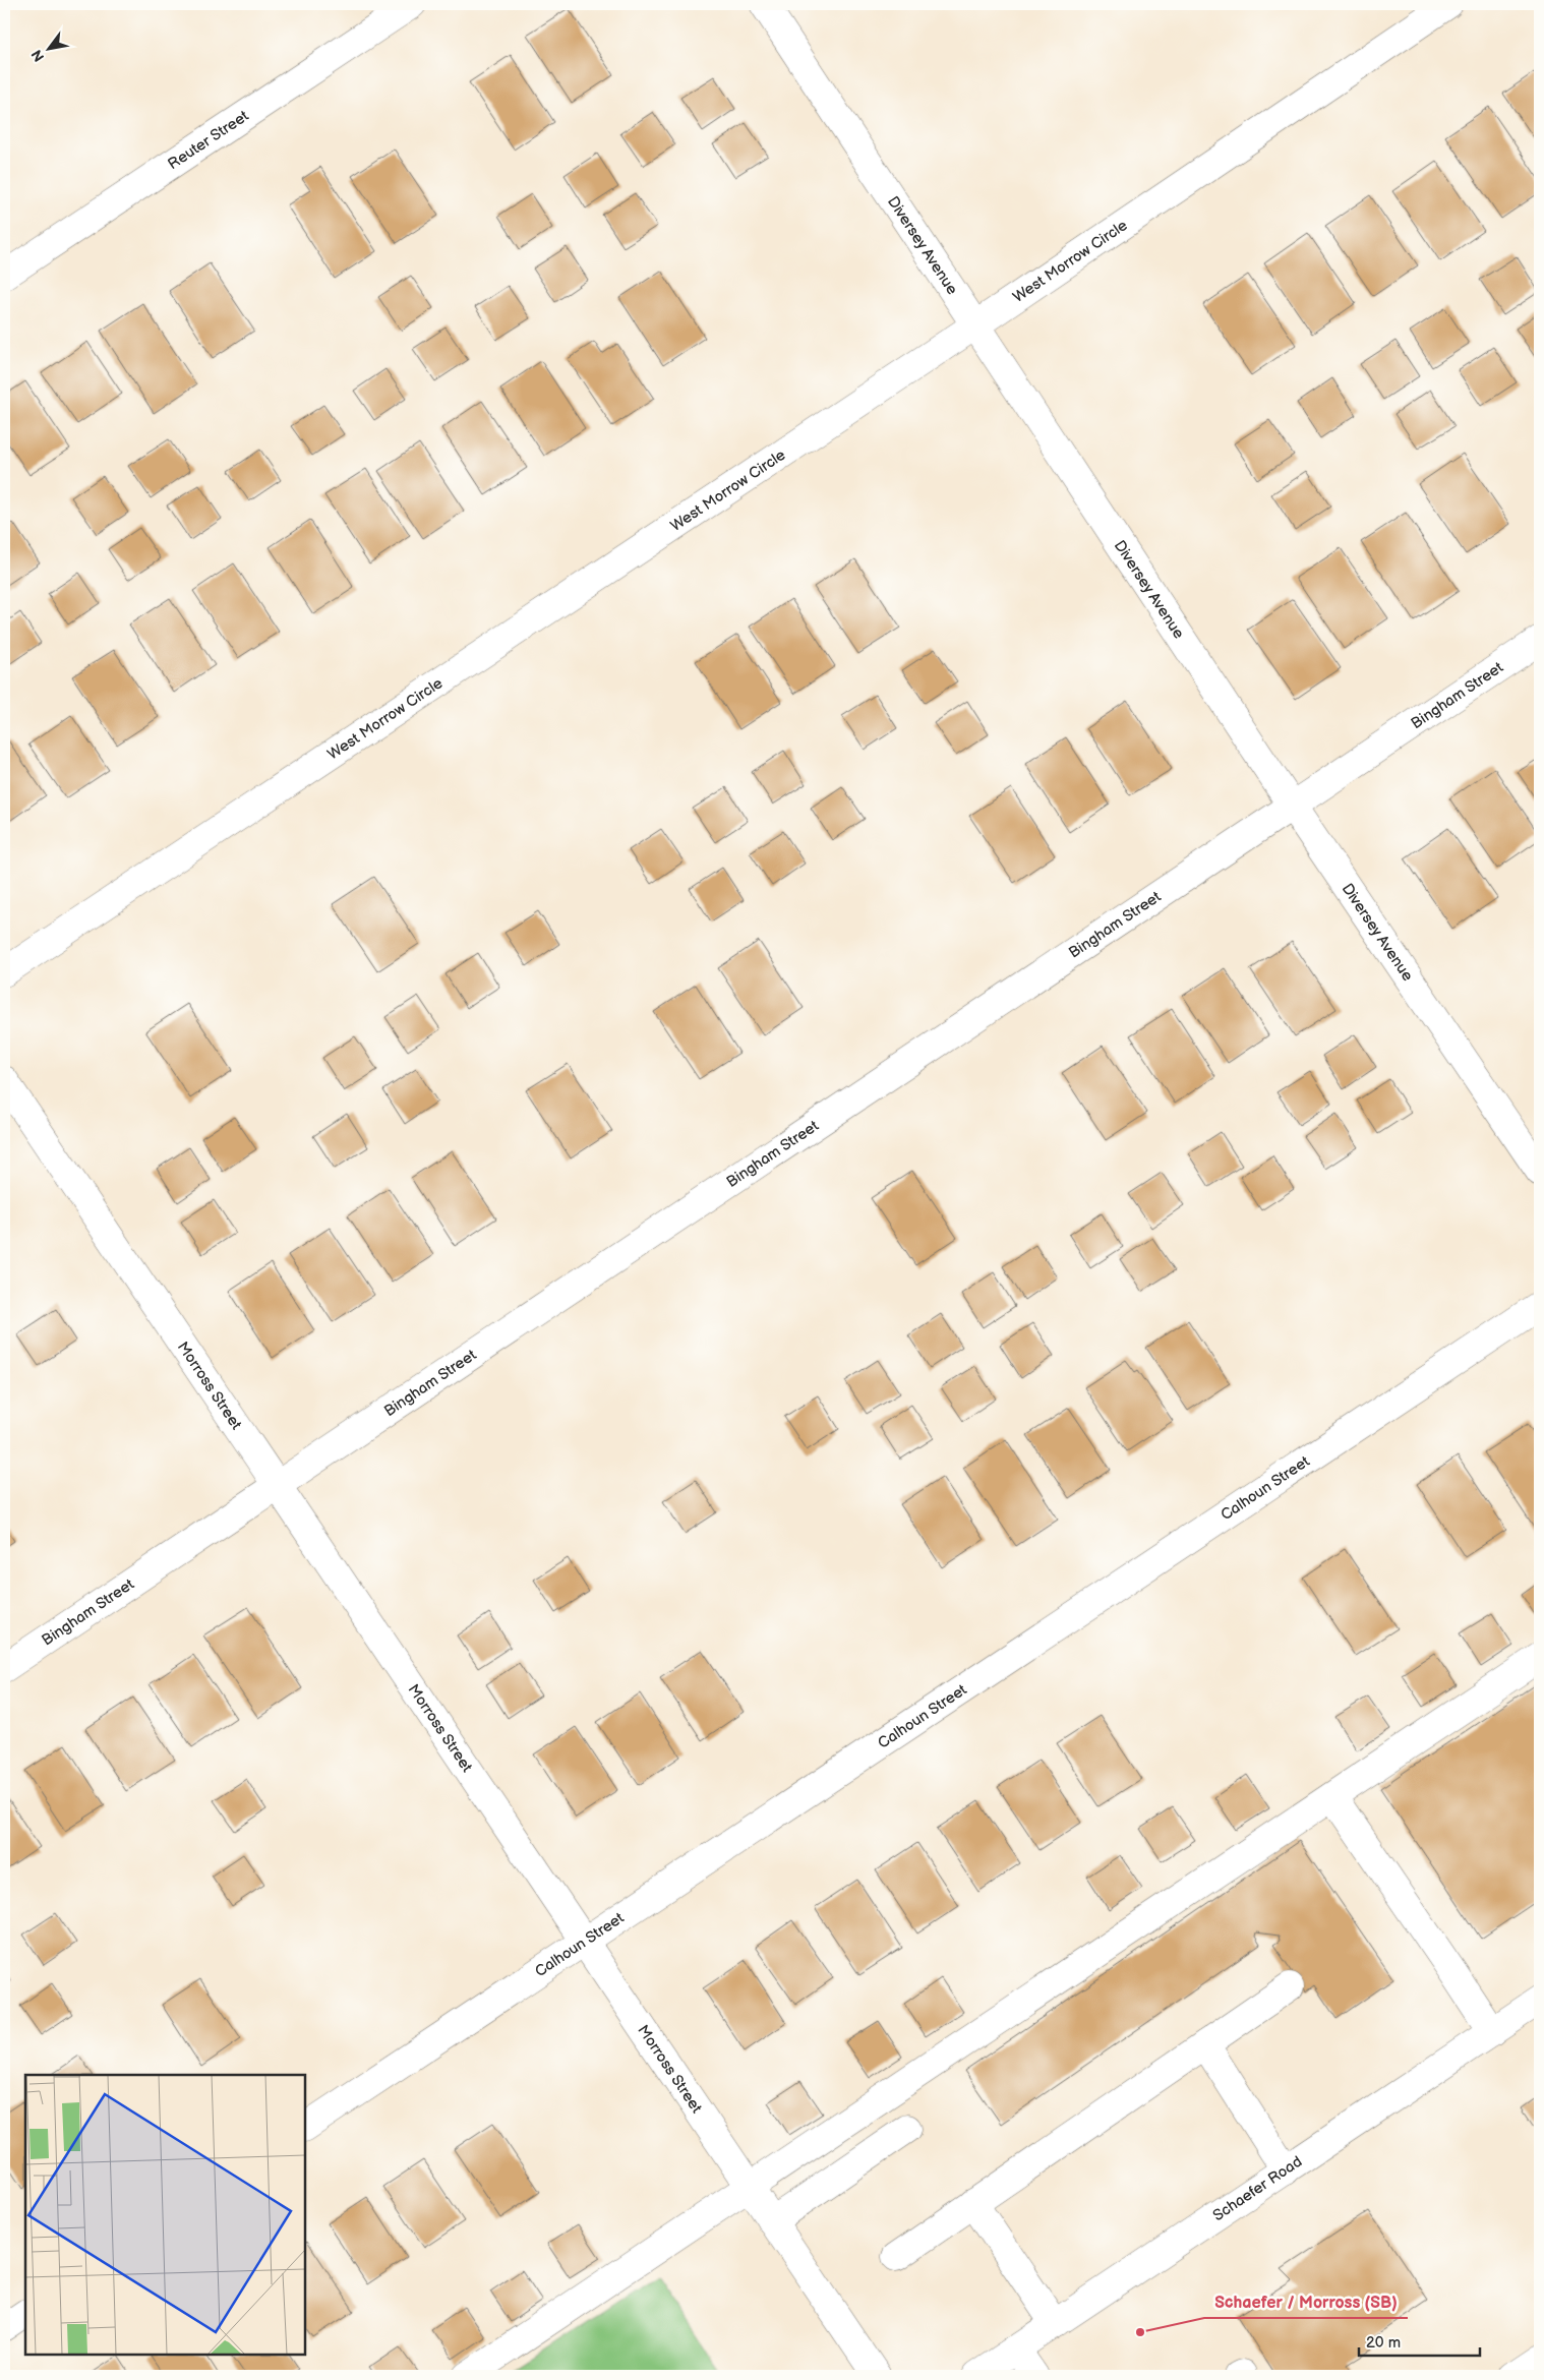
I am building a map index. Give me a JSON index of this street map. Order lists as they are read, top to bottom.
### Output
{
  "streets": {
    "street": [
      "Reuter Street",
      "Diversey Avenue",
      "West Morrow Circle",
      "Bingham Street",
      "Morross Street",
      "Calhoun Street",
      "Schaefer Road"
    ]
  },
  "crossings": [
    ["Diversey Avenue", "West Morrow Circle"],
    ["Diversey Avenue", "Bingham Street"],
    ["Bingham Street", "Morross Street"],
    ["Morross Street", "Calhoun Street"]
  ],
  "places": ["Schaefer / Morross (SB)"],
  "scale_bar": "20 m",
  "north": "bottom left"
}
